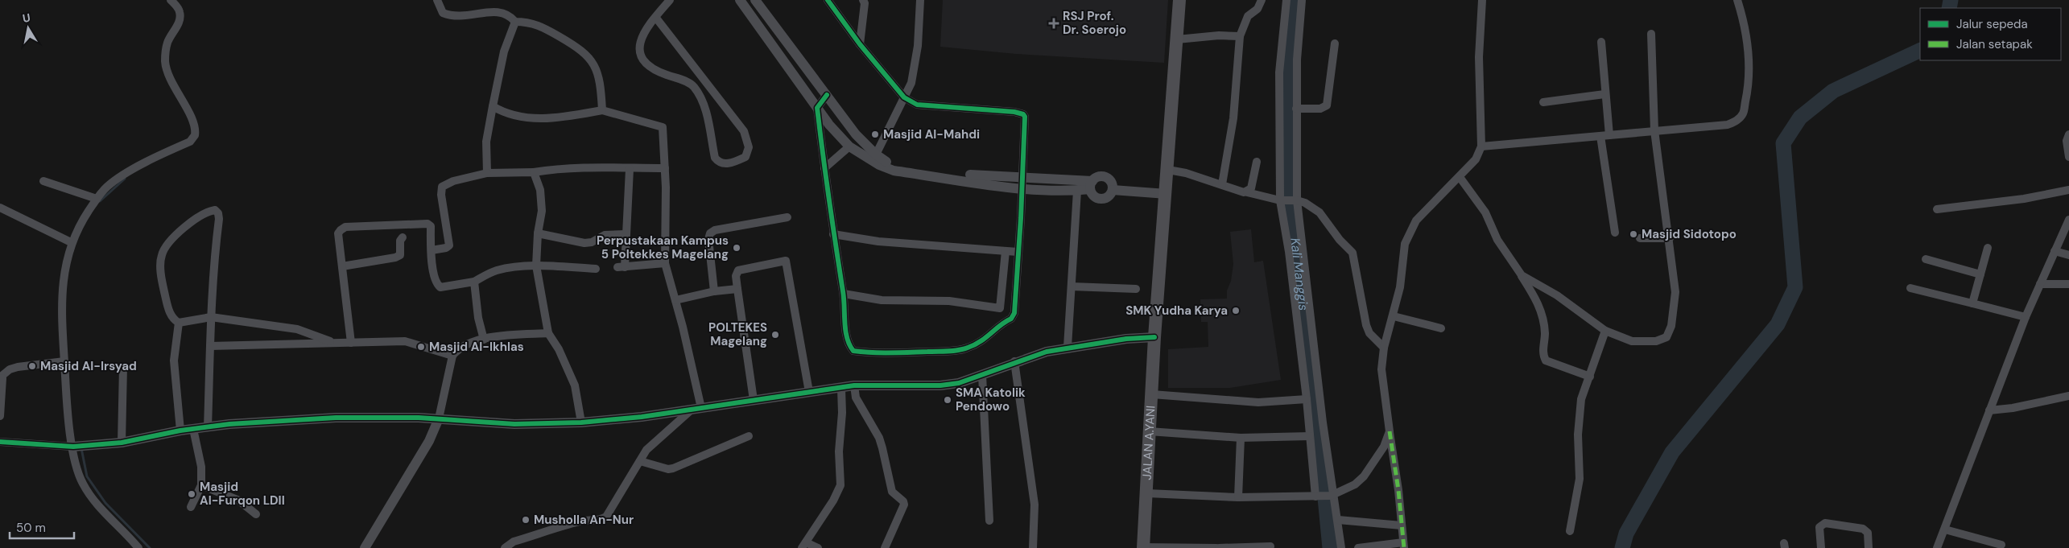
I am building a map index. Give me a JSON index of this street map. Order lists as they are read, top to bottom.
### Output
{
  "streets": {
    "highway": ["JALAN A.YANI"]
  },
  "water": ["Kali Manggis"],
  "places": {
    "health": ["RSJ Prof. Dr. Soerojo"],
    "other": [
      "Masjid Al-Mahdi",
      "Masjid Sidotopo",
      "Perpustakaan Kampus 5 Poltekkes Magelang",
      "SMK Yudha Karya",
      "POLTEKES Magelang",
      "Masjid Al-Ikhlas",
      "Masjid Al-Irsyad",
      "SMA Katolik Pendowo",
      "Masjid Al-Furqon LDII",
      "Musholla An-Nur"
    ]
  },
  "legend": ["Jalur sepeda", "Jalan setapak"],
  "scale_bar": "50 m",
  "north": "top"
}
